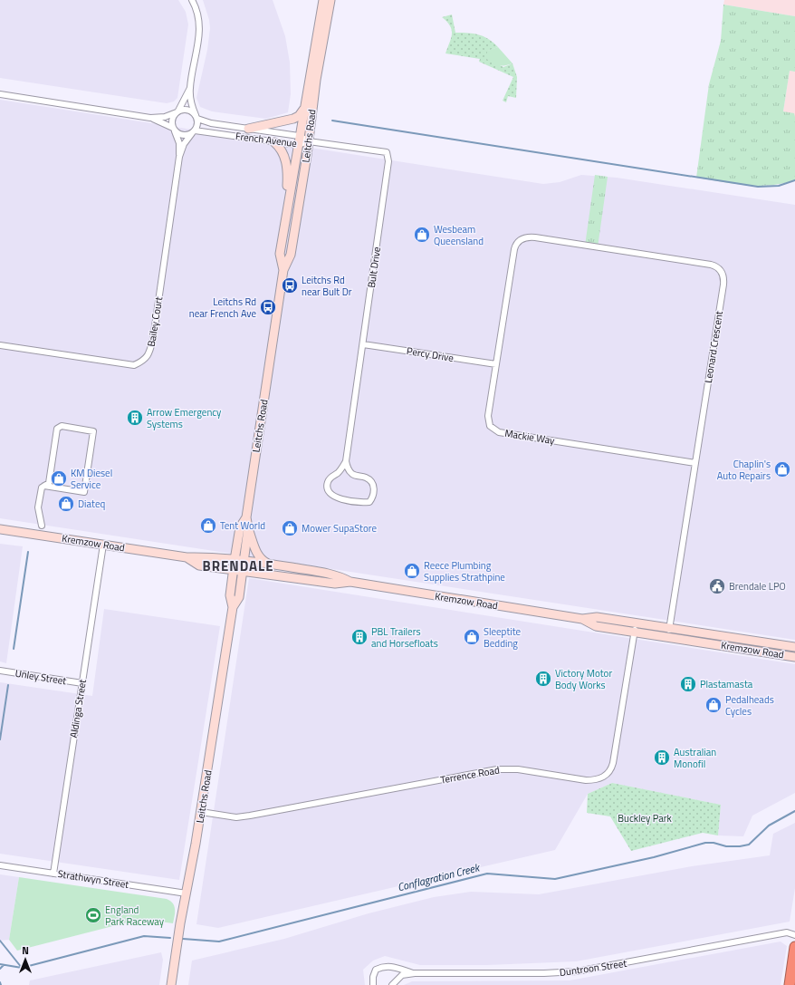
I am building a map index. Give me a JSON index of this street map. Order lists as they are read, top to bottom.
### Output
{
  "streets": {
    "street": [
      "Leitchs Road",
      "French Avenue",
      "Bult Drive",
      "Bailey Court",
      "Leonard Crescent",
      "Percy Drive",
      "Mackie Way",
      "Kremzow Road",
      "Unley Street",
      "Aldinga Street",
      "Terrence Road",
      "Strathwyn Street",
      "Duntroon Street"
    ]
  },
  "crossings": [
    ["Leitchs Road", "French Avenue"],
    ["Leitchs Road", "Bult Drive"],
    ["Leitchs Road", "Kremzow Road"],
    ["Leitchs Road", "Terrence Road"],
    ["Leitchs Road", "Strathwyn Street"],
    ["French Avenue", "Bult Drive"],
    ["French Avenue", "Bailey Court"],
    ["Bult Drive", "Percy Drive"],
    ["Leonard Crescent", "Mackie Way"],
    ["Leonard Crescent", "Kremzow Road"],
    ["Percy Drive", "Mackie Way"],
    ["Kremzow Road", "Aldinga Street"],
    ["Kremzow Road", "Terrence Road"],
    ["Unley Street", "Aldinga Street"],
    ["Aldinga Street", "Strathwyn Street"]
  ],
  "districts": ["BRENDALE"],
  "water": ["Conflagration Creek"],
  "parks": ["Buckley Park"],
  "places": {
    "shop": [
      "Wesbeam Queensland",
      "Chaplin's Auto Repairs",
      "KM Diesel Service",
      "Diateq",
      "Tent World",
      "Mower SupaStore",
      "Reece Plumbing Supplies Strathpine",
      "Sleeptite Bedding",
      "Pedalheads Cycles"
    ],
    "bus stop": ["Leitchs Rd near Bult Dr", "Leitchs Rd near French Ave"],
    "building": [
      "Arrow Emergency Systems",
      "PBL Trailers and Horsefloats",
      "Victory Motor Body Works",
      "Plastamasta",
      "Australian Monofil"
    ],
    "public building": ["Brendale LPO"],
    "sports": ["England Park Raceway"]
  },
  "north": "top"
}
